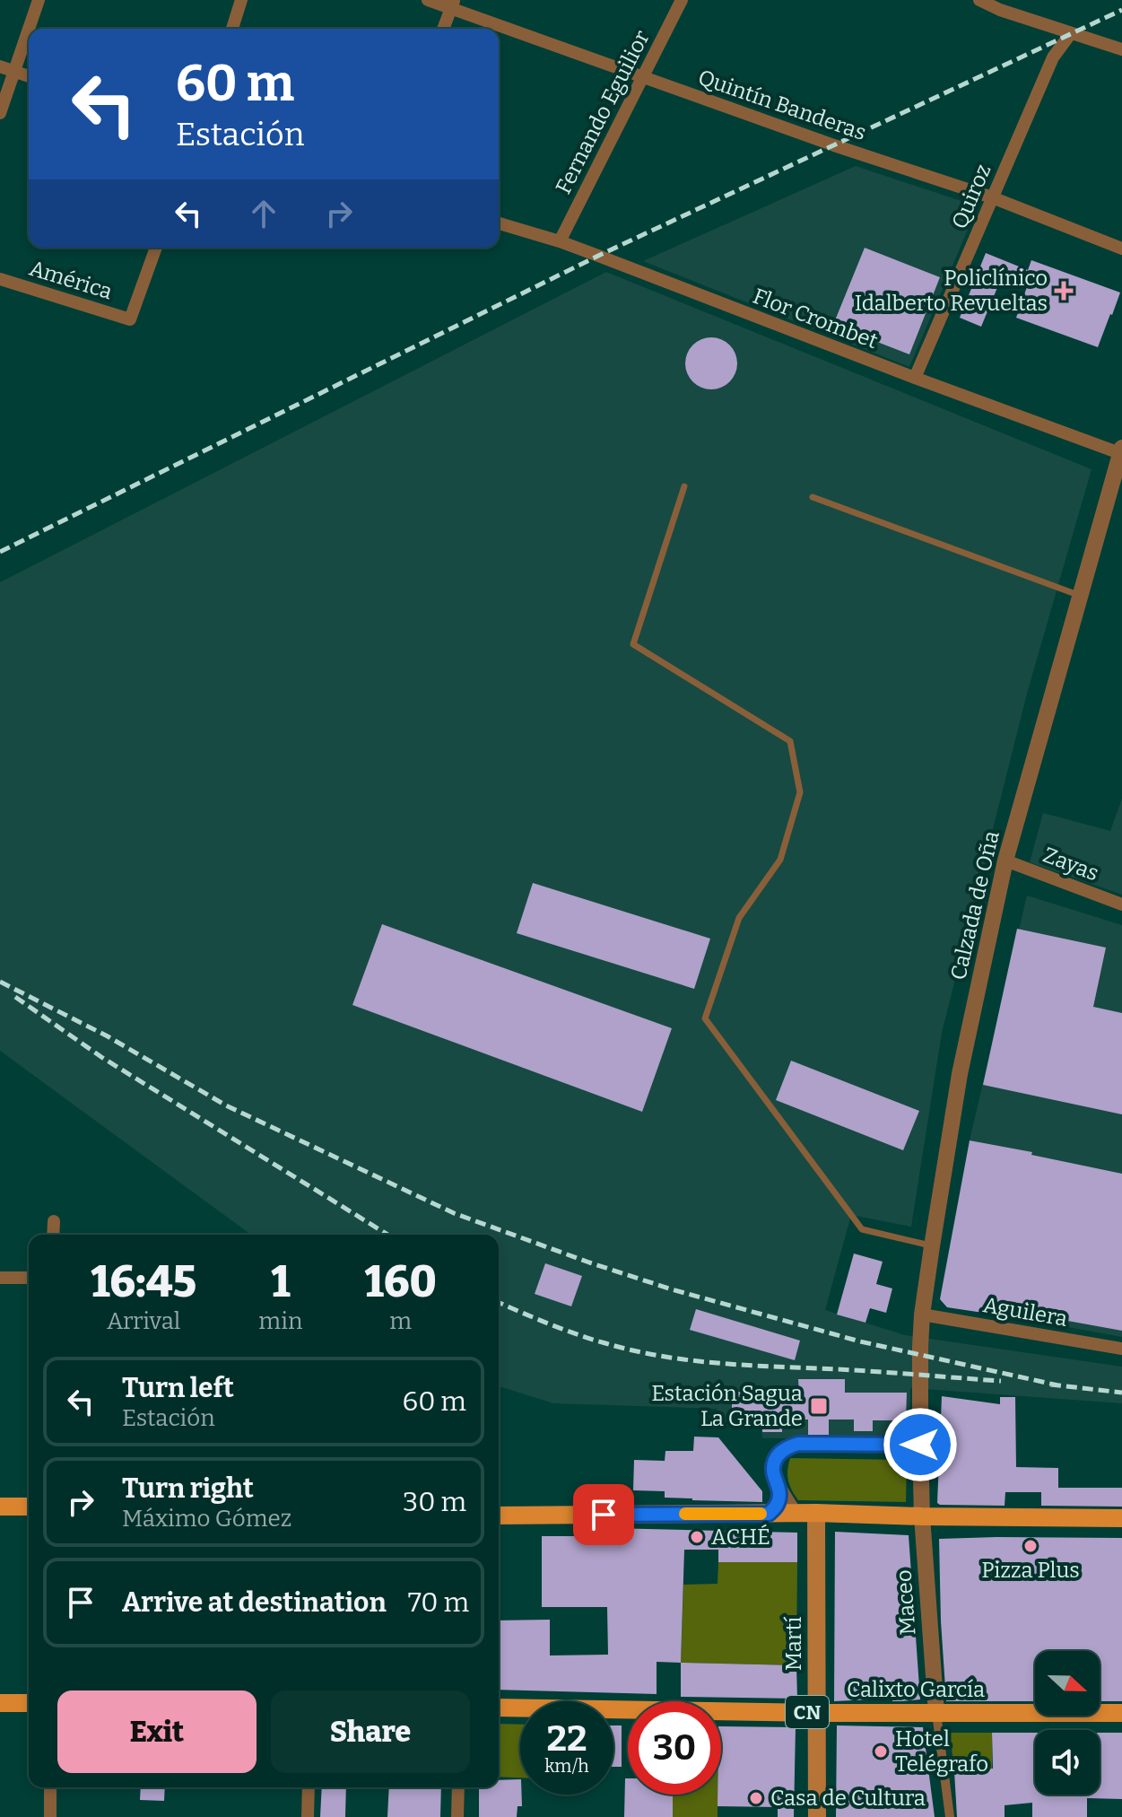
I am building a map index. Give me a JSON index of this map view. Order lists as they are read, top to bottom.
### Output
{
  "streets": {
    "main road": ["Martí", "Calixto García", "CN"],
    "street": [
      "Quintín Banderas",
      "Fernando Eguilior",
      "Quiroz",
      "América",
      "Flor Crombet",
      "Zayas",
      "Calzada de Oña",
      "Aguilera",
      "Maceo"
    ]
  },
  "crossings": [
    ["Quintín Banderas", "Fernando Eguilior"],
    ["Quintín Banderas", "Quiroz"],
    ["Fernando Eguilior", "Flor Crombet"],
    ["Quiroz", "Flor Crombet"],
    ["Flor Crombet", "Calzada de Oña"],
    ["Zayas", "Calzada de Oña"],
    ["Calzada de Oña", "Aguilera"],
    ["Calzada de Oña", "Maceo"],
    ["Maceo", "Calixto García"],
    ["Martí", "Calixto García"]
  ],
  "places": {
    "health": ["Policlínico Idalberto Revueltas"],
    "transit": ["Estación Sagua La Grande"],
    "other": [
      "ACHÉ",
      "Pizza Plus",
      "Hotel Telégrafo",
      "Casa de Cultura"
    ]
  },
  "north": "right",
  "page": {
    "turn": ["60 m", "Estación"],
    "eta": [
      "16:45",
      "Arrival",
      "1",
      "min",
      "160",
      "m"
    ],
    "list": [
      {
        "name": "Turn left",
        "note": "Estación",
        "value": "60 m"
      },
      {
        "name": "Turn right",
        "note": "Máximo Gómez",
        "value": "30 m"
      },
      {
        "name": "Arrive at destination",
        "value": "70 m"
      }
    ],
    "buttons": ["Exit", "Share"],
    "speed": "22 km/h",
    "limit": "30"
  }
}
